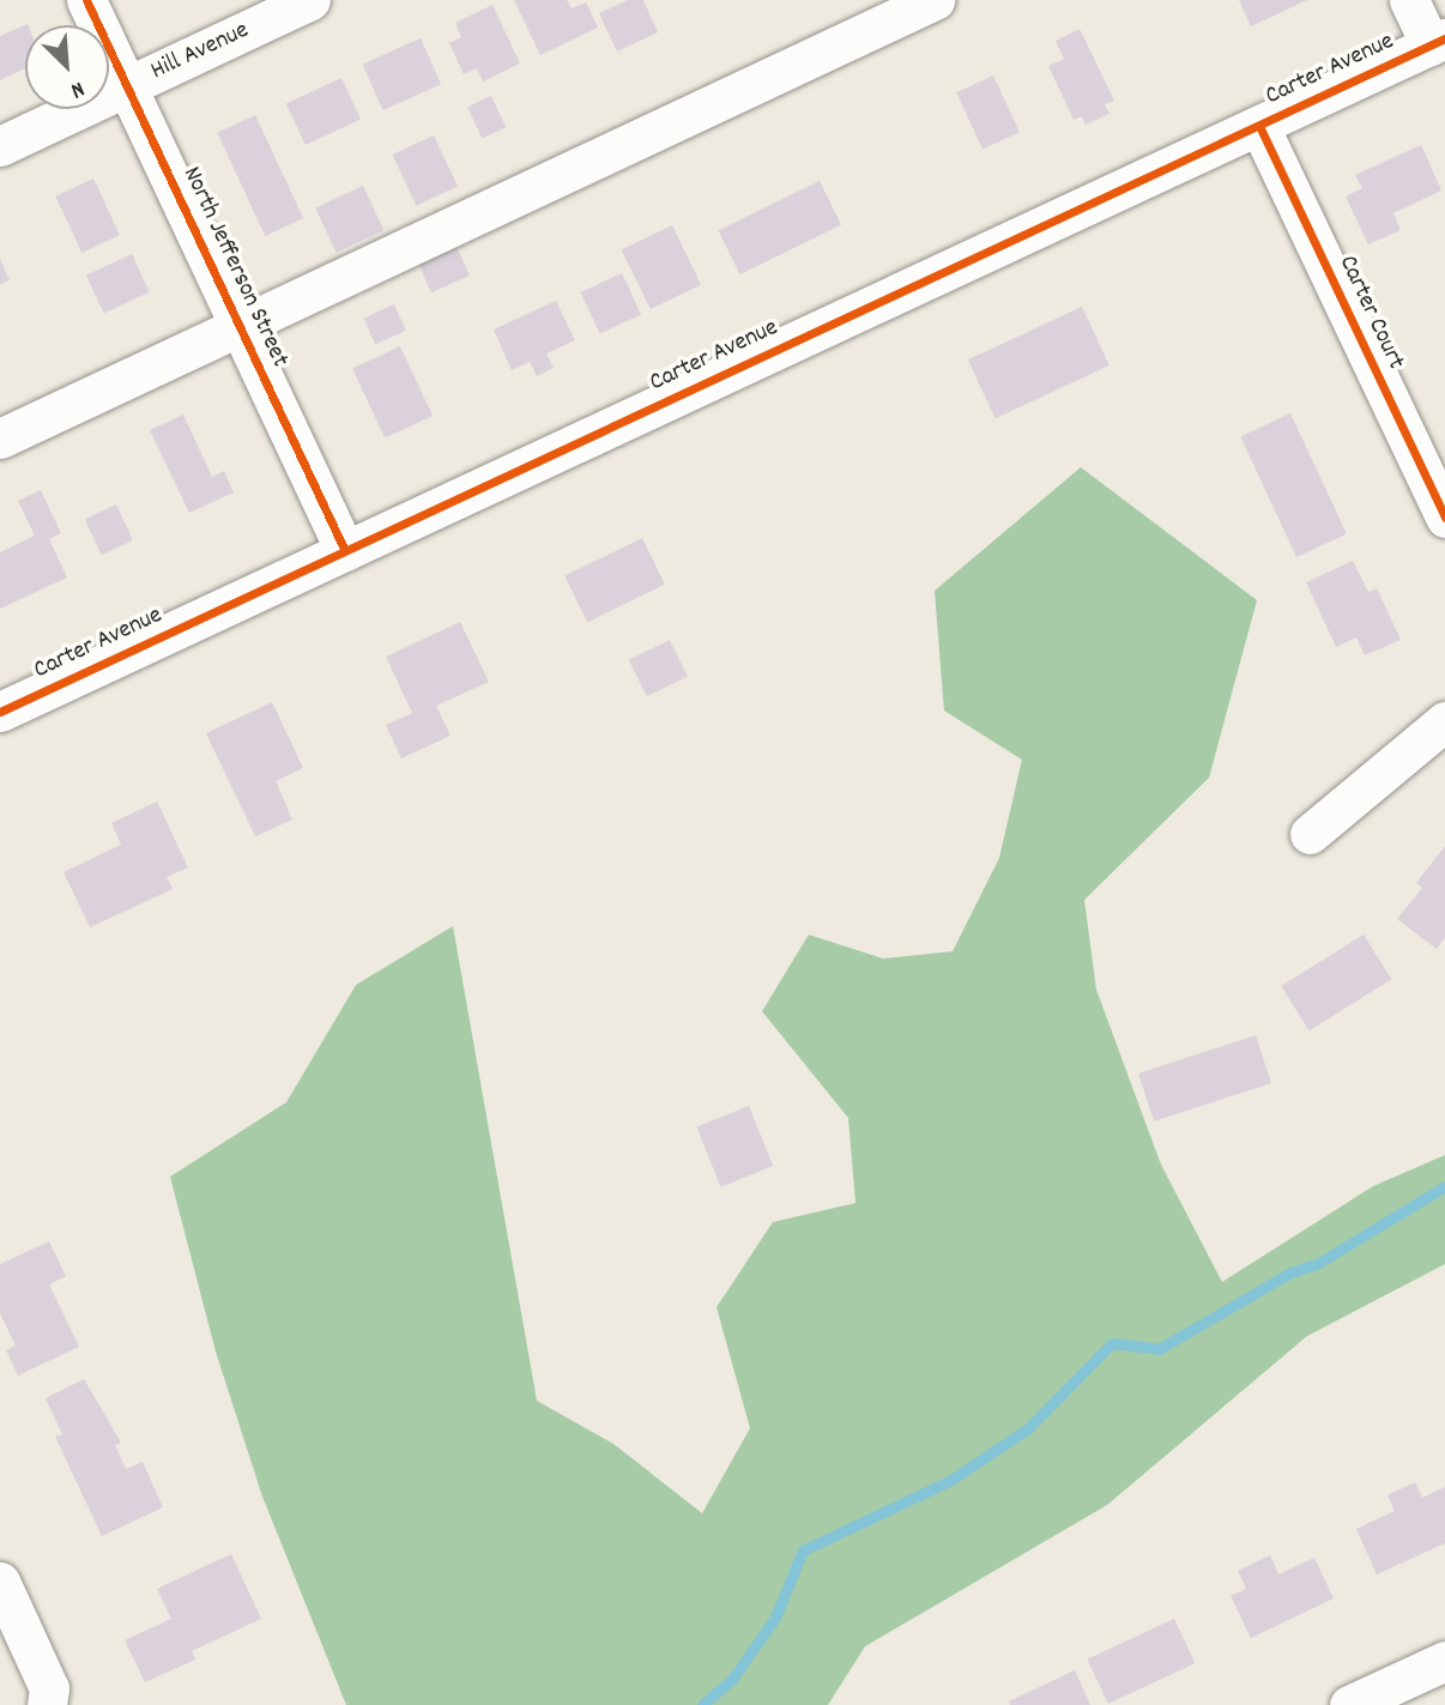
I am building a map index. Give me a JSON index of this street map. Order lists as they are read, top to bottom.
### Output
{
  "streets": {
    "street": [
      "Hill Avenue",
      "Carter Avenue",
      "North Jefferson Street",
      "Carter Court"
    ]
  },
  "crossings": [
    ["Hill Avenue", "North Jefferson Street"],
    ["Carter Avenue", "North Jefferson Street"],
    ["Carter Avenue", "Carter Court"]
  ],
  "north": "bottom right"
}
